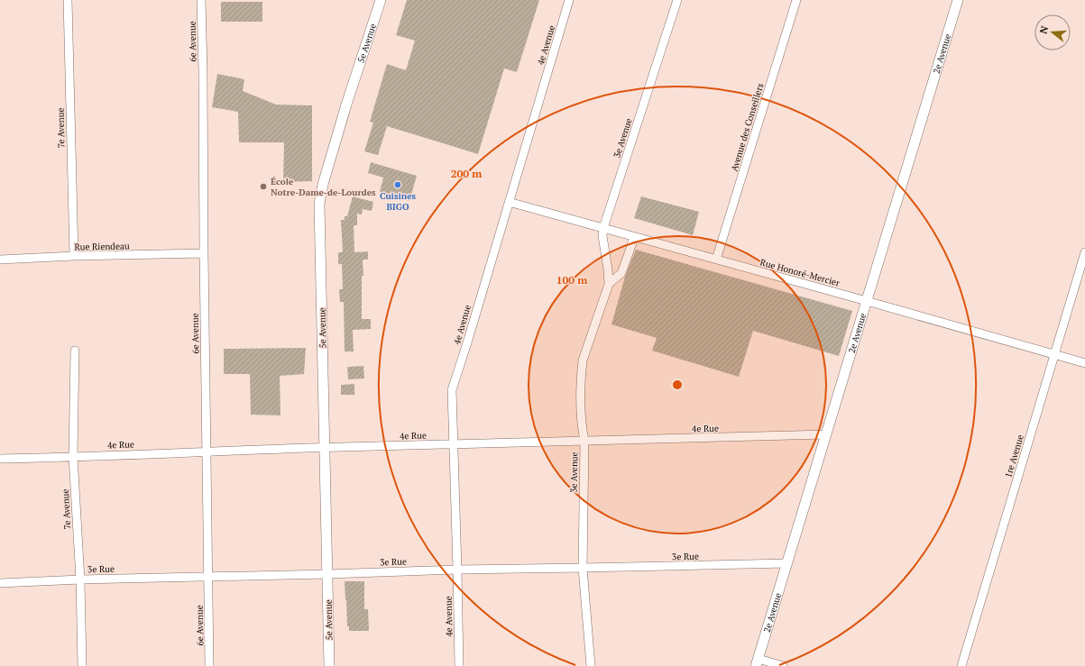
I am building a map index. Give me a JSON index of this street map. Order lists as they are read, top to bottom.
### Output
{
  "streets": {
    "street": [
      "6e Avenue",
      "5e Avenue",
      "4e Avenue",
      "2e Avenue",
      "Avenue des Conseillers",
      "7e Avenue",
      "3e Avenue",
      "Rue Riendeau",
      "Rue Honoré-Mercier",
      "4e Rue",
      "1re Avenue",
      "3e Rue"
    ]
  },
  "crossings": [
    ["6e Avenue", "Rue Riendeau"],
    ["6e Avenue", "4e Rue"],
    ["6e Avenue", "3e Rue"],
    ["5e Avenue", "4e Rue"],
    ["5e Avenue", "3e Rue"],
    ["4e Avenue", "Rue Honoré-Mercier"],
    ["4e Avenue", "4e Rue"],
    ["4e Avenue", "3e Rue"],
    ["2e Avenue", "Rue Honoré-Mercier"],
    ["2e Avenue", "4e Rue"],
    ["2e Avenue", "3e Rue"],
    ["Avenue des Conseillers", "Rue Honoré-Mercier"],
    ["7e Avenue", "Rue Riendeau"],
    ["7e Avenue", "4e Rue"],
    ["7e Avenue", "3e Rue"],
    ["3e Avenue", "Rue Honoré-Mercier"],
    ["3e Avenue", "4e Rue"],
    ["3e Avenue", "3e Rue"],
    ["Rue Honoré-Mercier", "1re Avenue"]
  ],
  "places": ["Cuisines BIGO", "École Notre-Dame-de-Lourdes"],
  "north": "left",
  "rings": ["200 m", "100 m"]
}
